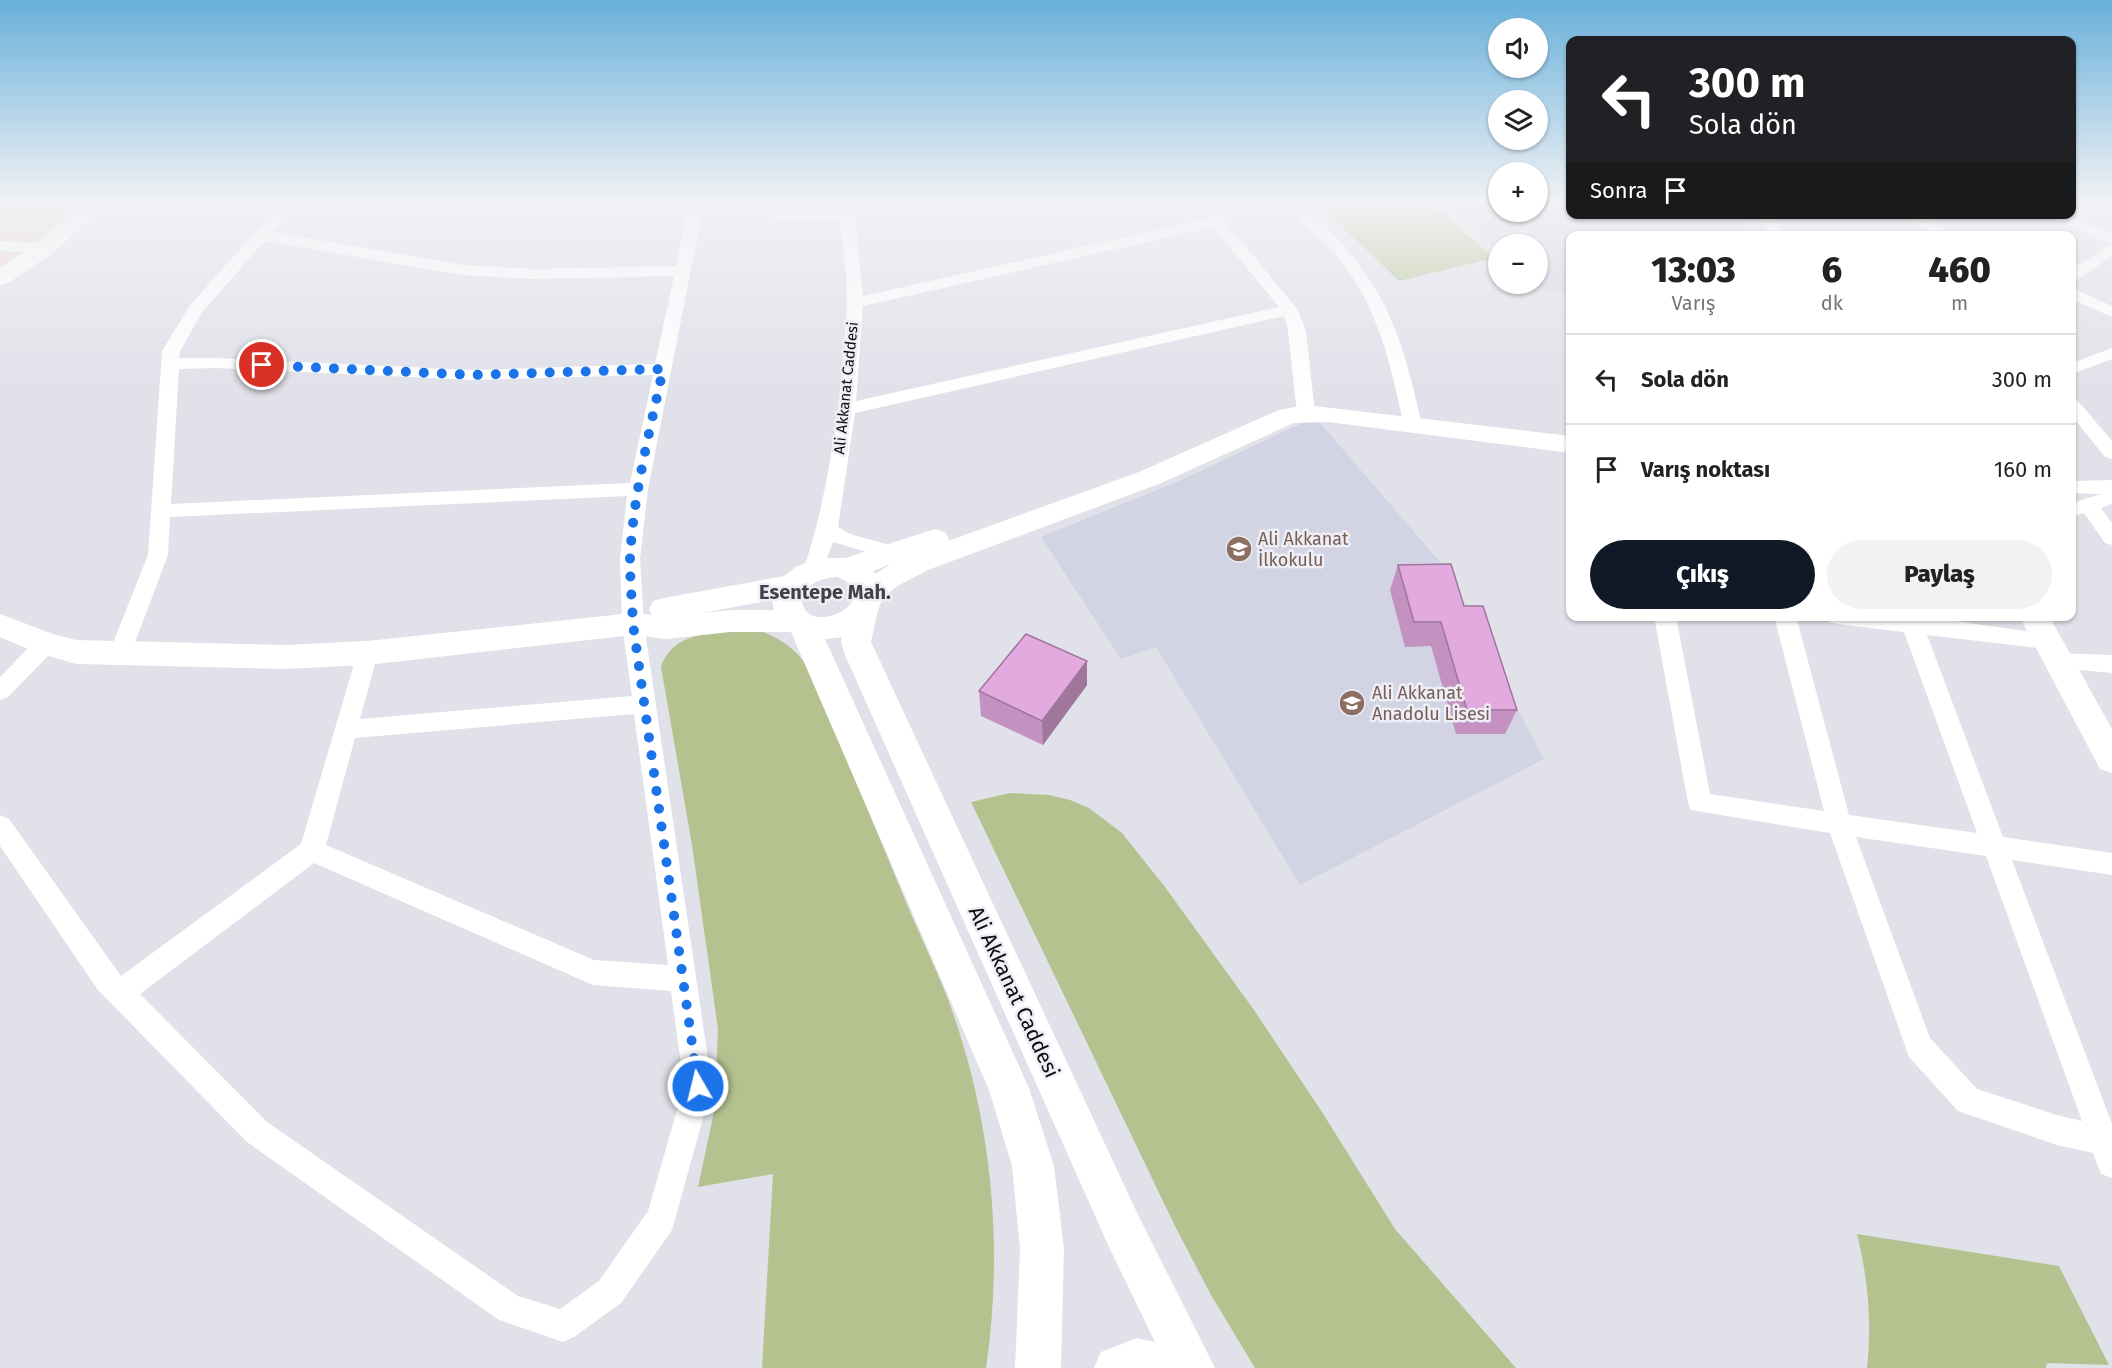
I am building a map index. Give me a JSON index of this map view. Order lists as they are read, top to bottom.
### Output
{
  "streets": {
    "main road": ["Ali Akkanat Caddesi"]
  },
  "districts": ["Esentepe Mah."],
  "places": {
    "school or university": ["Ali Akkanat İlkokulu", "Ali Akkanat Anadolu Lisesi"]
  },
  "page": {
    "map_buttons": ["+", "−"],
    "turn": ["300 m", "Sola dön"],
    "then": "Sonra",
    "eta": [
      "13:03",
      "Varış",
      "6",
      "dk",
      "460",
      "m"
    ],
    "list": [
      {
        "name": "Sola dön",
        "value": "300 m"
      },
      {
        "name": "Varış noktası",
        "value": "160 m"
      }
    ],
    "buttons": ["Çıkış", "Paylaş"]
  }
}
